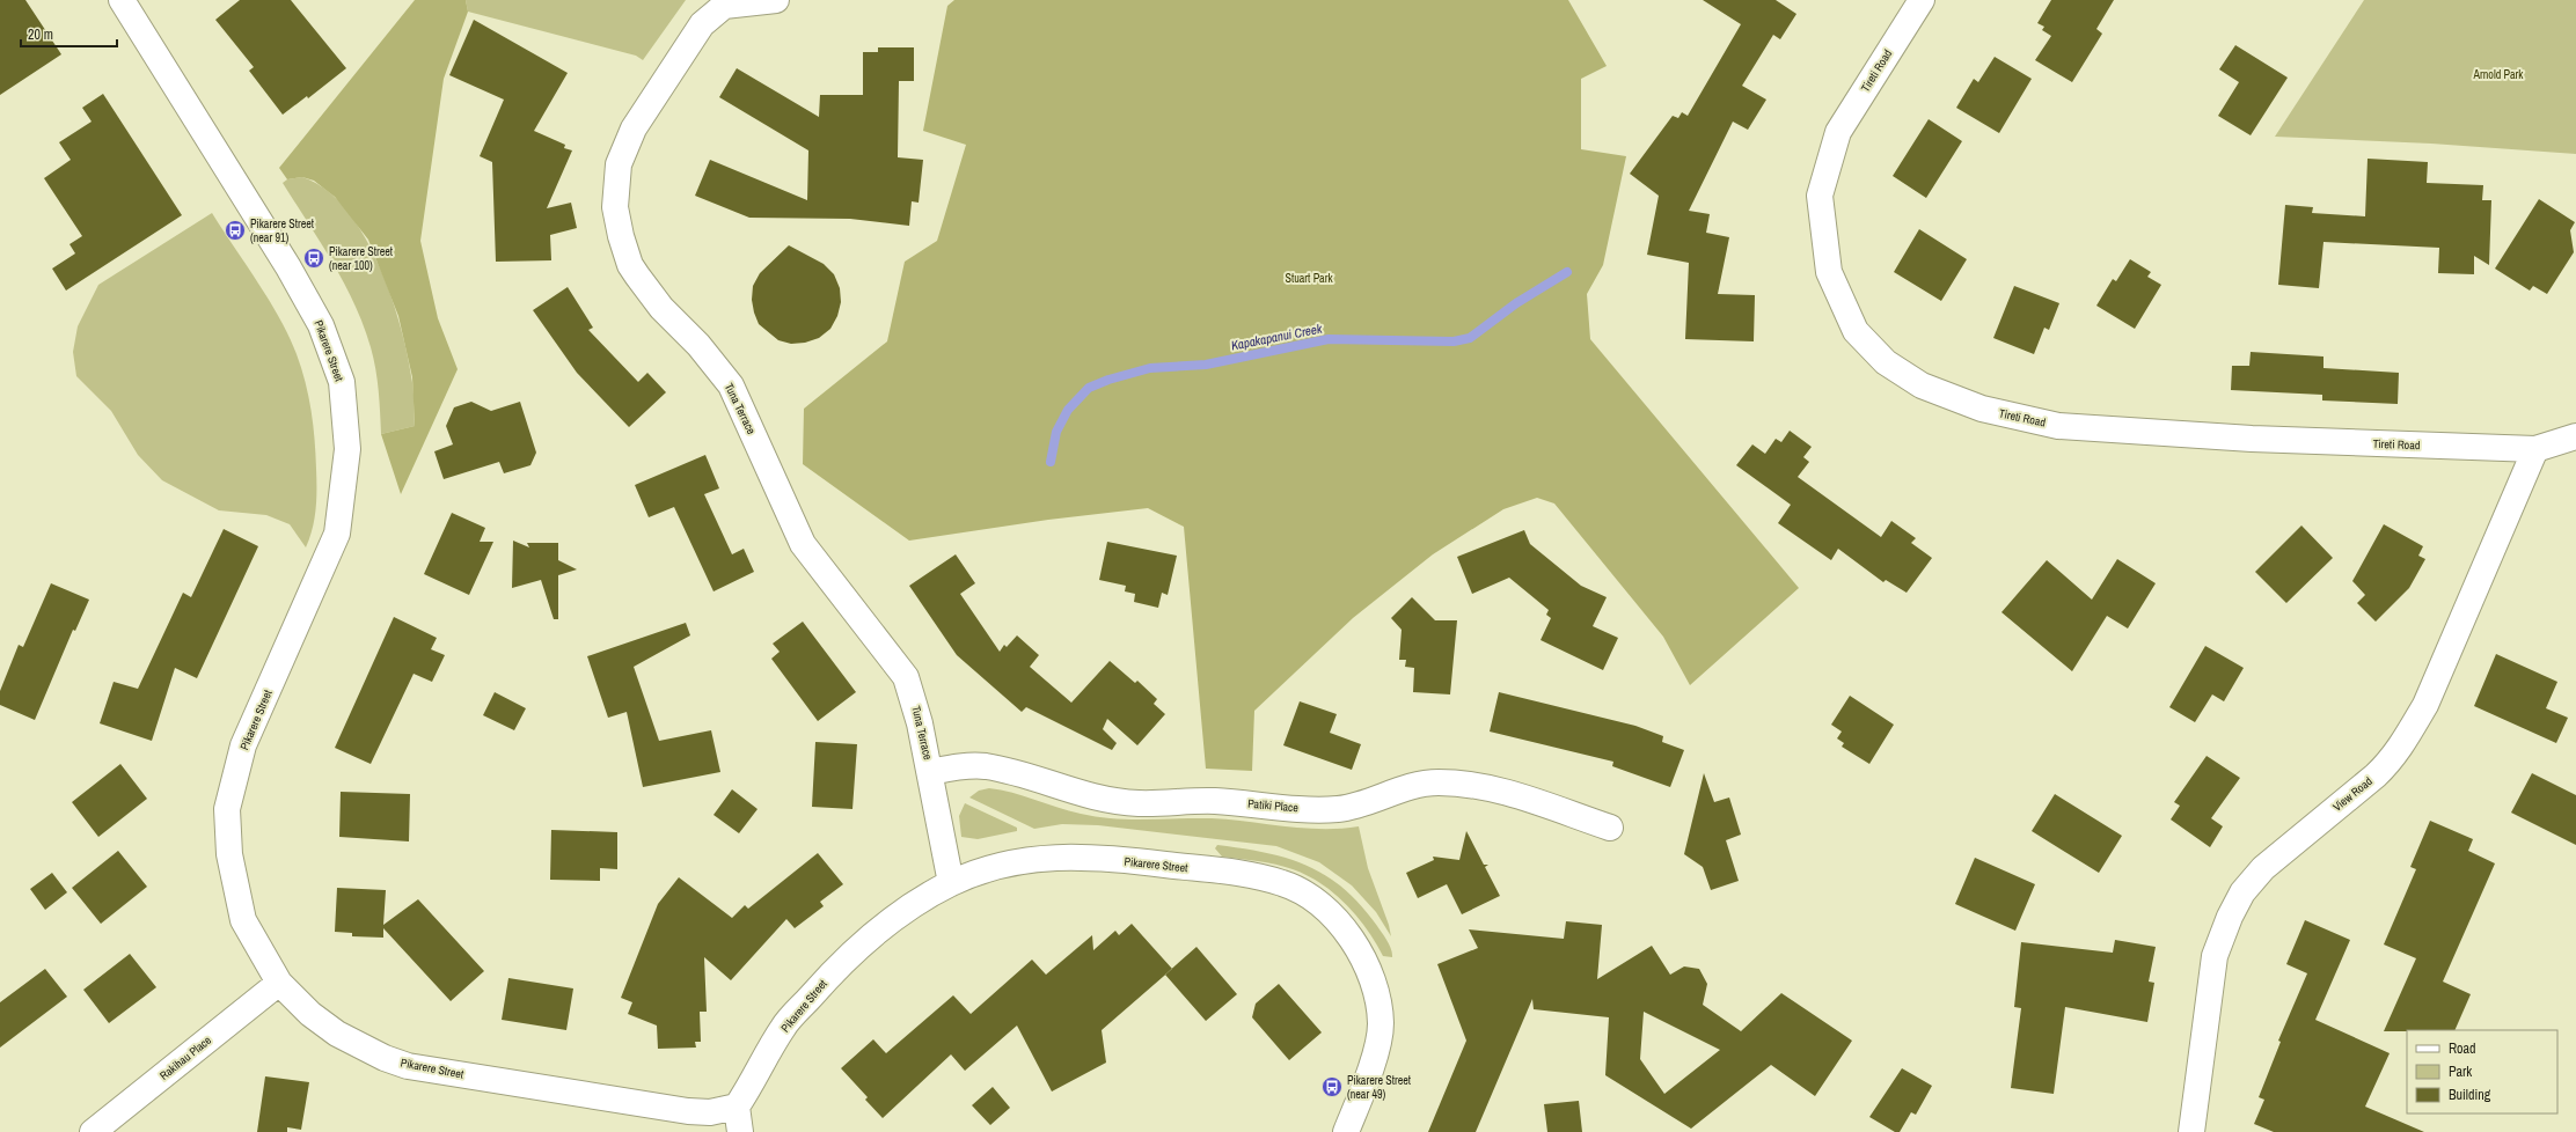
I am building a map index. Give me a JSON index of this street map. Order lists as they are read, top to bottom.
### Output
{
  "streets": {
    "street": [
      "Tireti Road",
      "Pikarere Street",
      "Tuna Terrace",
      "View Road",
      "Patiki Place",
      "Rakihau Place"
    ]
  },
  "crossings": [
    ["Tireti Road", "View Road"],
    ["Pikarere Street", "Tuna Terrace"],
    ["Pikarere Street", "Rakihau Place"],
    ["Tuna Terrace", "Patiki Place"]
  ],
  "water": ["Kapakapanui Creek"],
  "parks": ["Arnold Park", "Stuart Park"],
  "places": {
    "bus stop": ["Pikarere Street (near 91)", "Pikarere Street (near 100)", "Pikarere Street (near 49)"]
  },
  "legend": ["Road", "Park", "Building"],
  "scale_bar": "20 m"
}
